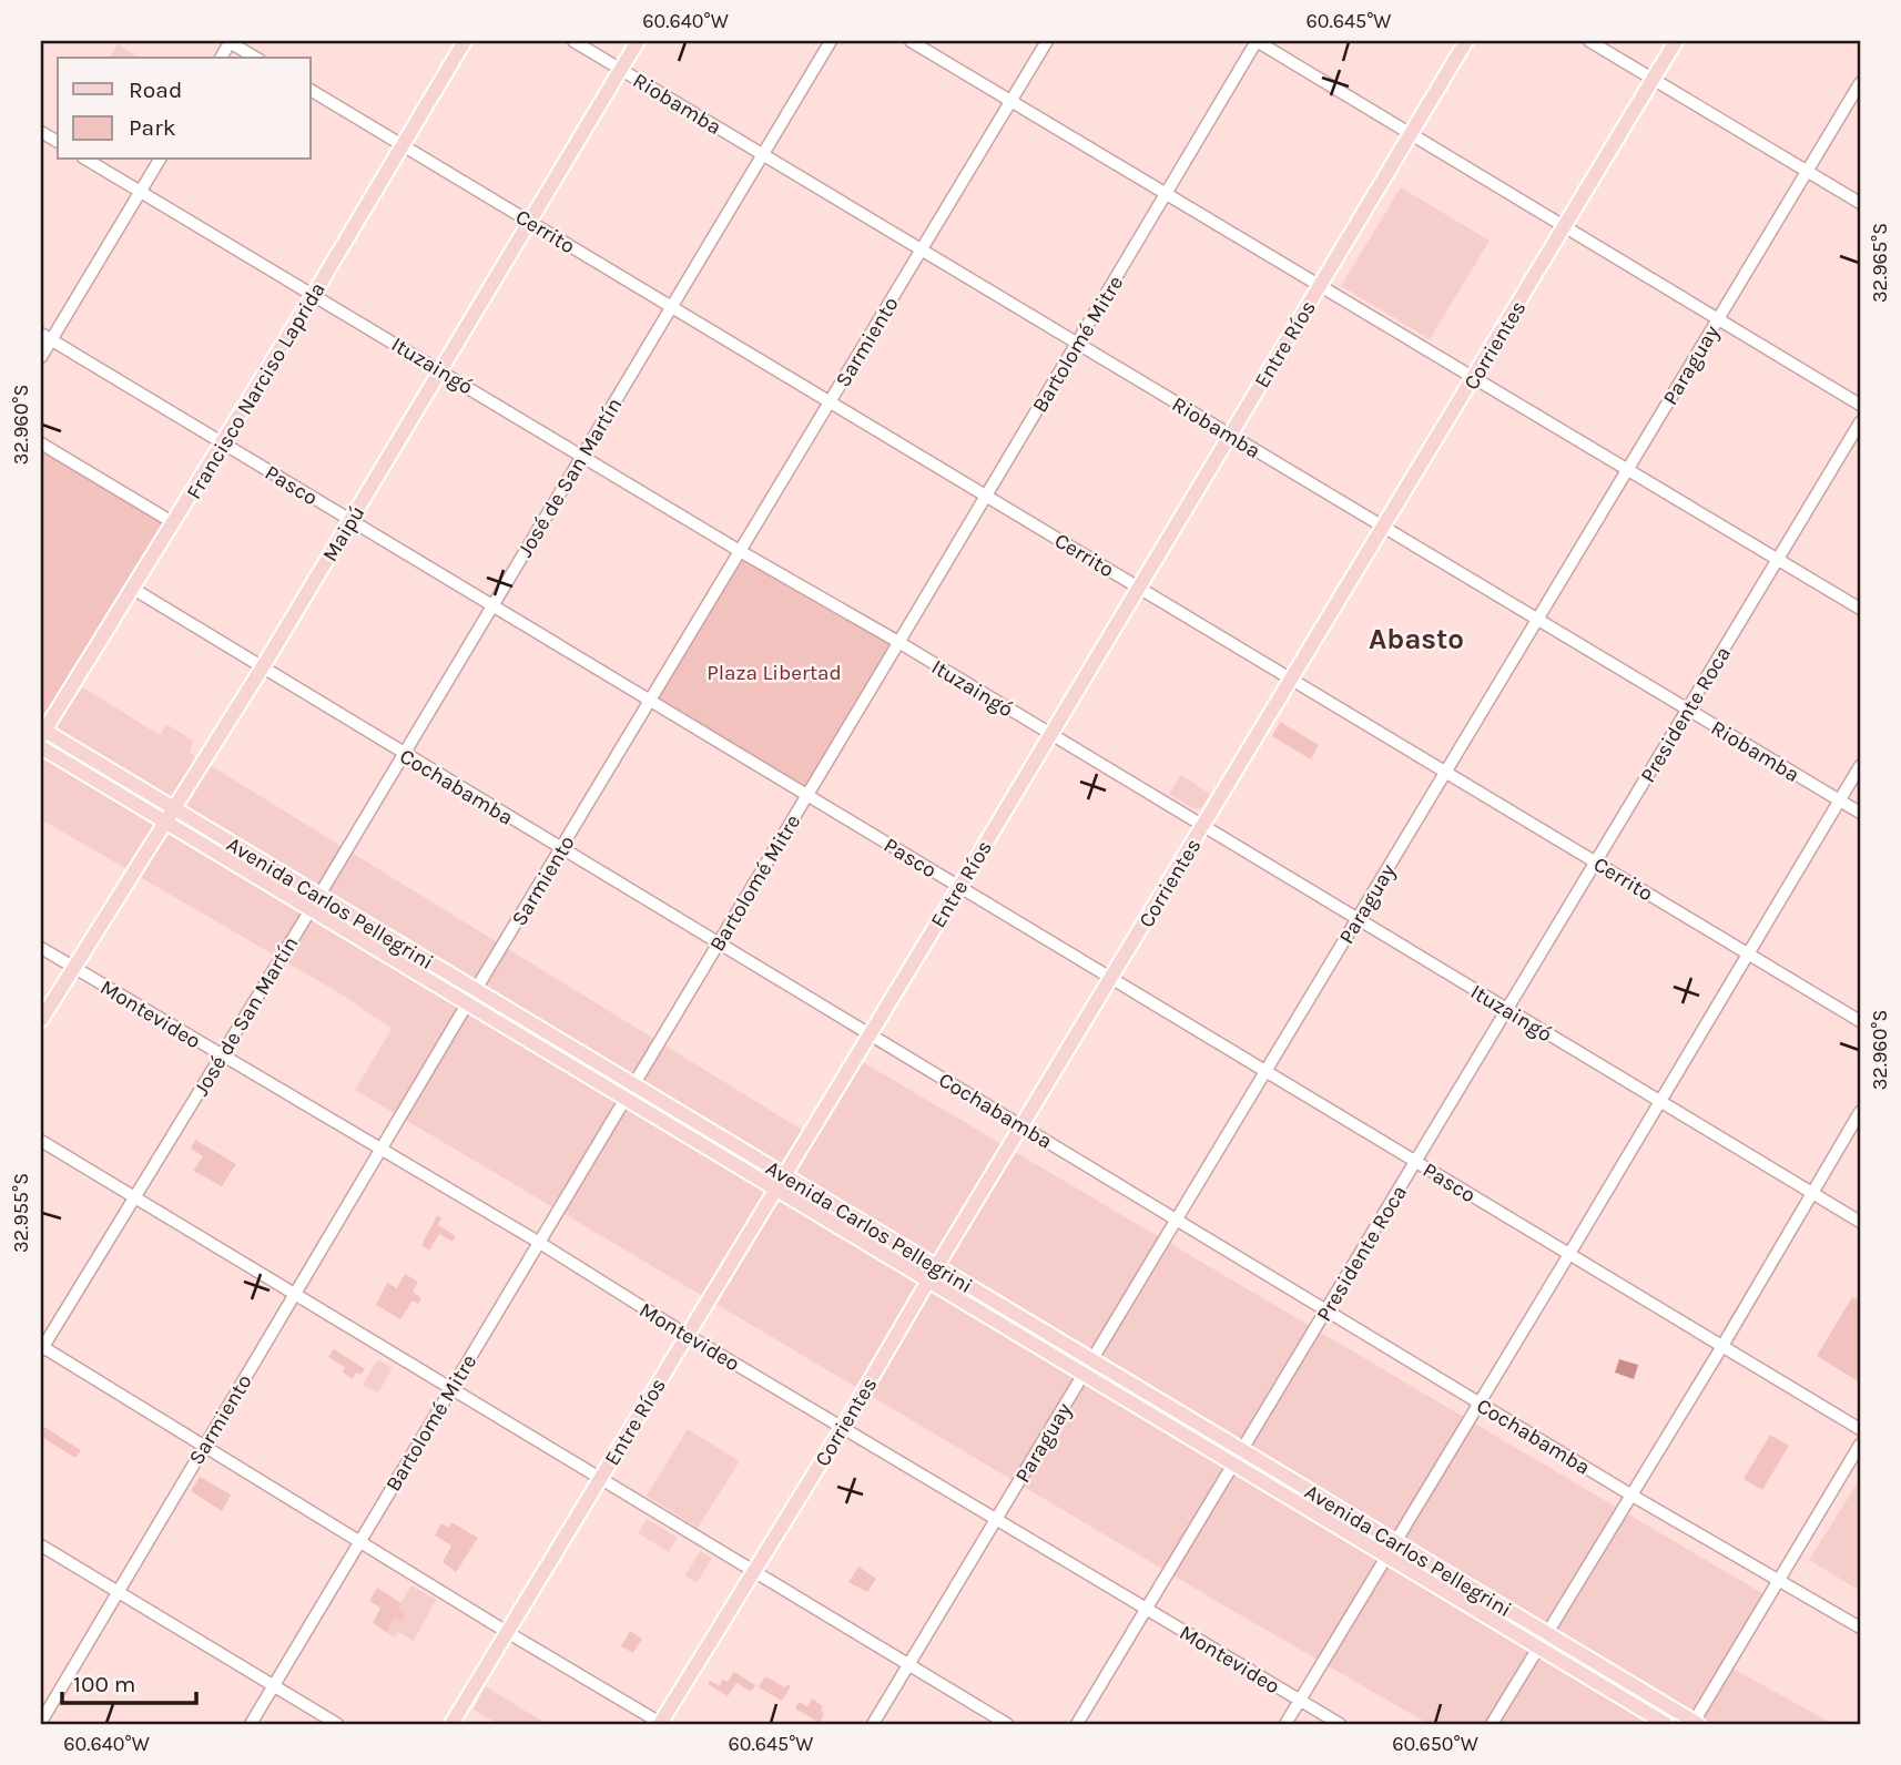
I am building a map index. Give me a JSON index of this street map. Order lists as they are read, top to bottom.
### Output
{
  "streets": {
    "main road": [
      "Entre Ríos",
      "Corrientes",
      "Francisco Narciso Laprida",
      "Maipú",
      "Avenida Carlos Pellegrini"
    ],
    "street": [
      "Riobamba",
      "Cerrito",
      "Sarmiento",
      "Bartolomé Mitre",
      "Ituzaingó",
      "Paraguay",
      "José de San Martín",
      "Pasco",
      "Presidente Roca",
      "Cochabamba",
      "Montevideo"
    ]
  },
  "crossings": [
    ["Riobamba", "Sarmiento"],
    ["Riobamba", "Bartolomé Mitre"],
    ["Riobamba", "Entre Ríos"],
    ["Riobamba", "Corrientes"],
    ["Riobamba", "Paraguay"],
    ["Riobamba", "José de San Martín"],
    ["Riobamba", "Maipú"],
    ["Riobamba", "Presidente Roca"],
    ["Cerrito", "Sarmiento"],
    ["Cerrito", "Bartolomé Mitre"],
    ["Cerrito", "Entre Ríos"],
    ["Cerrito", "Corrientes"],
    ["Cerrito", "Paraguay"],
    ["Cerrito", "Francisco Narciso Laprida"],
    ["Cerrito", "José de San Martín"],
    ["Cerrito", "Maipú"],
    ["Cerrito", "Presidente Roca"],
    ["Sarmiento", "Ituzaingó"],
    ["Sarmiento", "Pasco"],
    ["Sarmiento", "Cochabamba"],
    ["Sarmiento", "Avenida Carlos Pellegrini"],
    ["Sarmiento", "Montevideo"],
    ["Bartolomé Mitre", "Ituzaingó"],
    ["Bartolomé Mitre", "Pasco"],
    ["Bartolomé Mitre", "Cochabamba"],
    ["Bartolomé Mitre", "Avenida Carlos Pellegrini"],
    ["Bartolomé Mitre", "Montevideo"],
    ["Entre Ríos", "Ituzaingó"],
    ["Entre Ríos", "Pasco"],
    ["Entre Ríos", "Cochabamba"],
    ["Entre Ríos", "Avenida Carlos Pellegrini"],
    ["Entre Ríos", "Montevideo"],
    ["Corrientes", "Ituzaingó"],
    ["Corrientes", "Pasco"],
    ["Corrientes", "Cochabamba"],
    ["Corrientes", "Avenida Carlos Pellegrini"],
    ["Corrientes", "Montevideo"],
    ["Ituzaingó", "Paraguay"],
    ["Ituzaingó", "Francisco Narciso Laprida"],
    ["Ituzaingó", "José de San Martín"],
    ["Ituzaingó", "Maipú"],
    ["Ituzaingó", "Presidente Roca"],
    ["Paraguay", "Pasco"],
    ["Paraguay", "Cochabamba"],
    ["Paraguay", "Avenida Carlos Pellegrini"],
    ["Paraguay", "Montevideo"],
    ["Francisco Narciso Laprida", "Pasco"],
    ["Francisco Narciso Laprida", "Cochabamba"],
    ["Francisco Narciso Laprida", "Avenida Carlos Pellegrini"],
    ["José de San Martín", "Pasco"],
    ["José de San Martín", "Cochabamba"],
    ["José de San Martín", "Avenida Carlos Pellegrini"],
    ["José de San Martín", "Montevideo"],
    ["Pasco", "Maipú"],
    ["Pasco", "Presidente Roca"],
    ["Maipú", "Cochabamba"],
    ["Maipú", "Avenida Carlos Pellegrini"],
    ["Maipú", "Montevideo"],
    ["Presidente Roca", "Cochabamba"],
    ["Presidente Roca", "Avenida Carlos Pellegrini"],
    ["Presidente Roca", "Montevideo"]
  ],
  "districts": ["Abasto"],
  "parks": ["Plaza Libertad"],
  "legend": ["Road", "Park"],
  "scale_bar": "100 m",
  "coordinates": [
    "60.640°W",
    "60.645°W",
    "32.965°S",
    "32.960°S",
    "32.955°S",
    "60.650°W"
  ]
}
